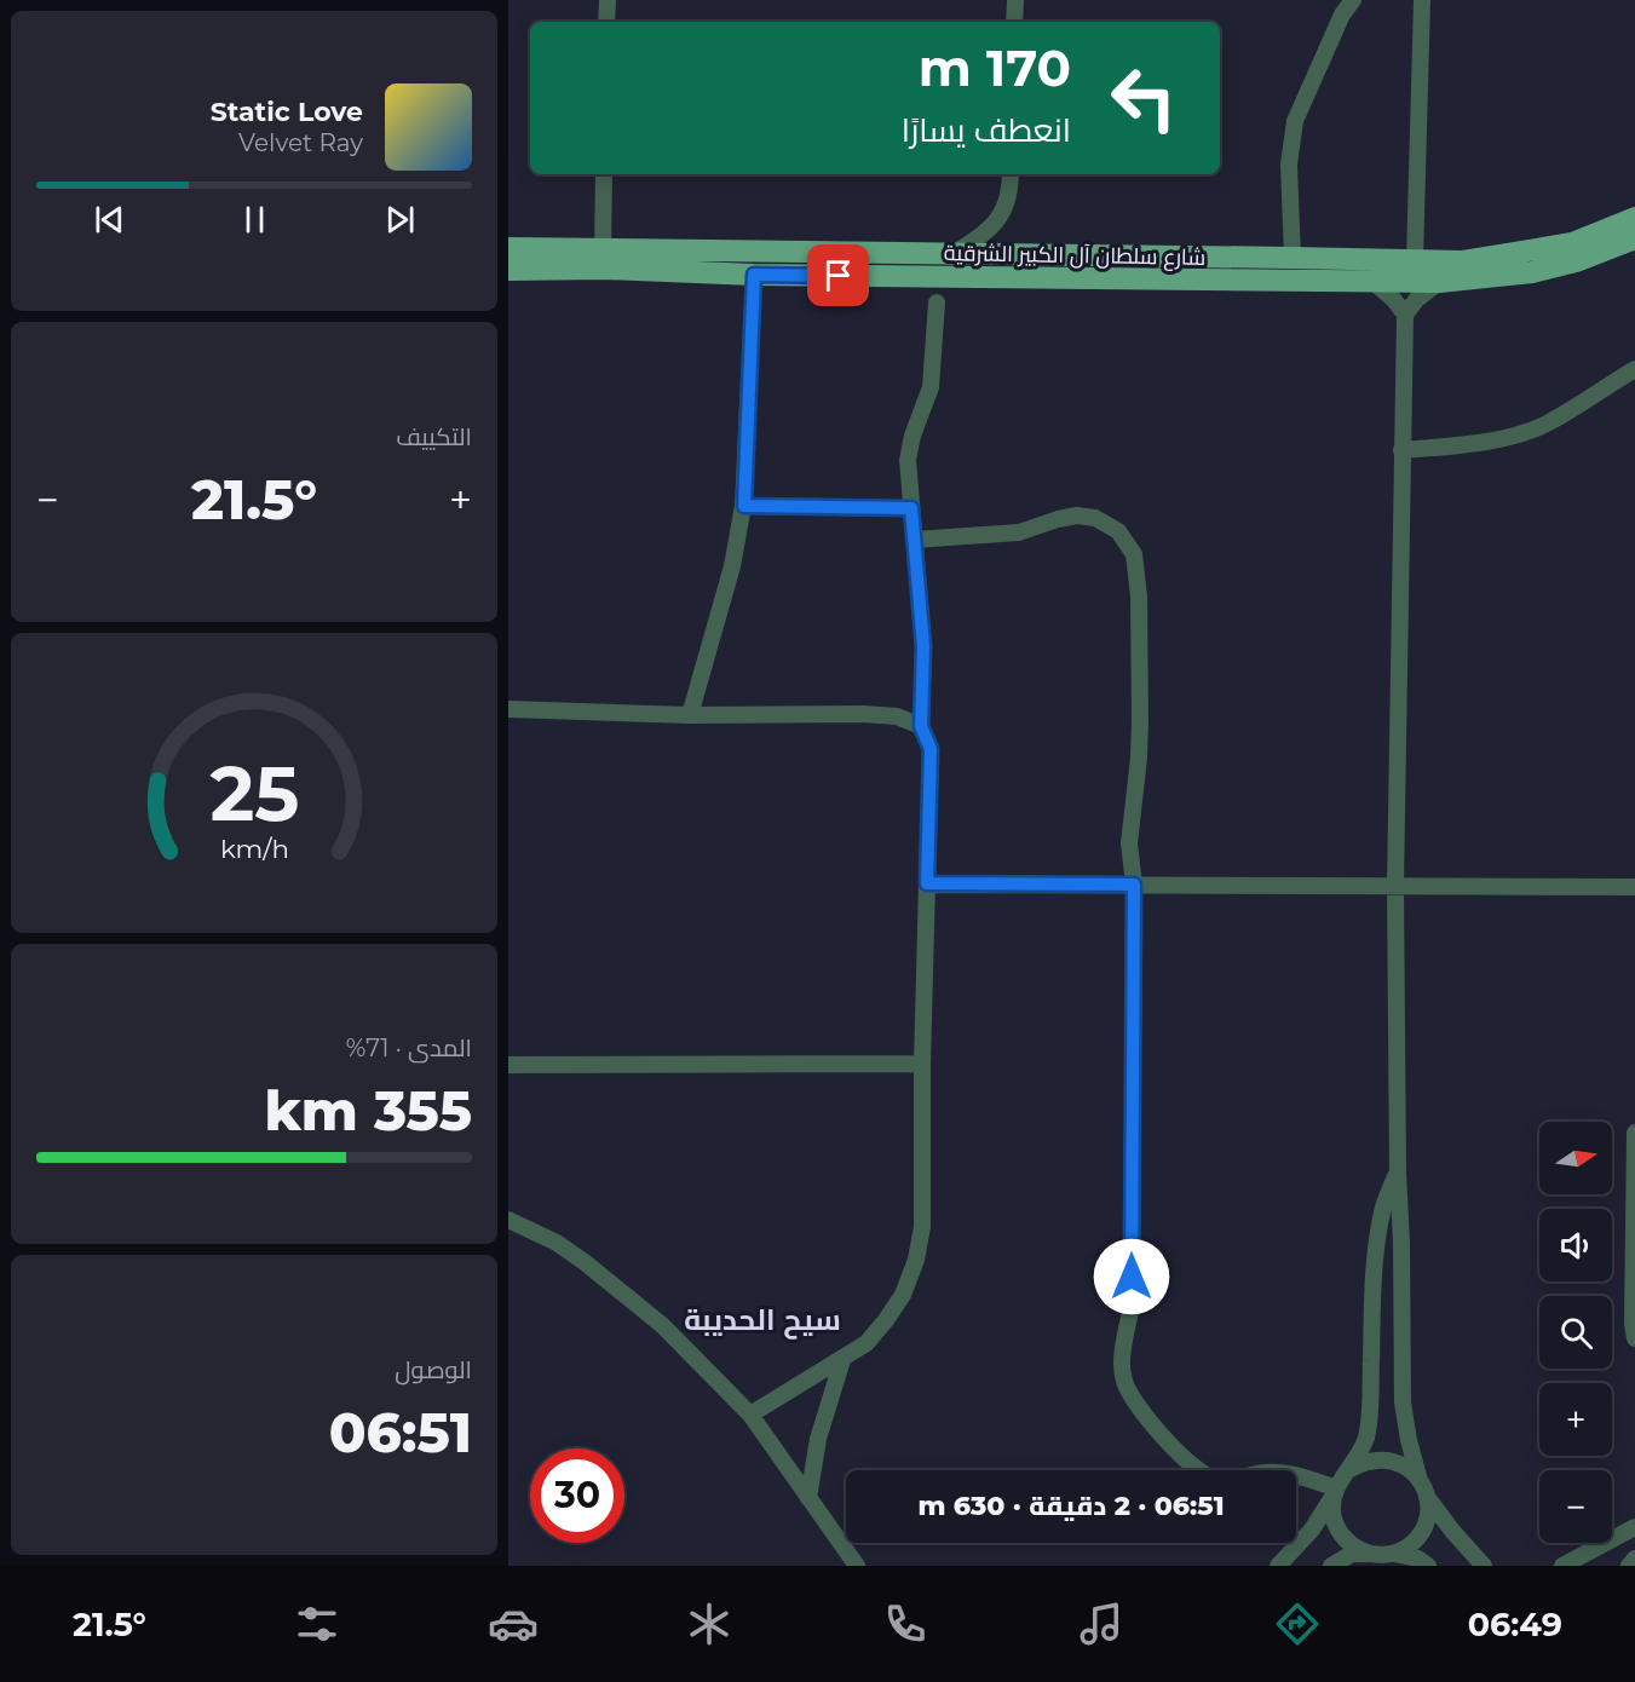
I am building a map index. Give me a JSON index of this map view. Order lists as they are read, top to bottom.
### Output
{
  "streets": {
    "main road": ["شارع سلطان آل الكبير الشرقية"]
  },
  "districts": ["سيح الحديبة"],
  "north": "right",
  "page": {
    "turn": ["170 m", "انعطف يسارًا"],
    "song": ["Static Love", "Velvet Ray"],
    "tile": [
      "التكييف",
      ["المدى · 71%", "355 km"],
      ["الوصول", "06:51"]
    ],
    "heat": ["−", "21.5°", "+"],
    "map_buttons": ["+", "−"],
    "limit": "30",
    "trip": "06:51 · 2 دقيقة · 630 m",
    "tabs": ["06:49", "21.5°"],
    "gauge": ["25", "km/h"]
  }
}
